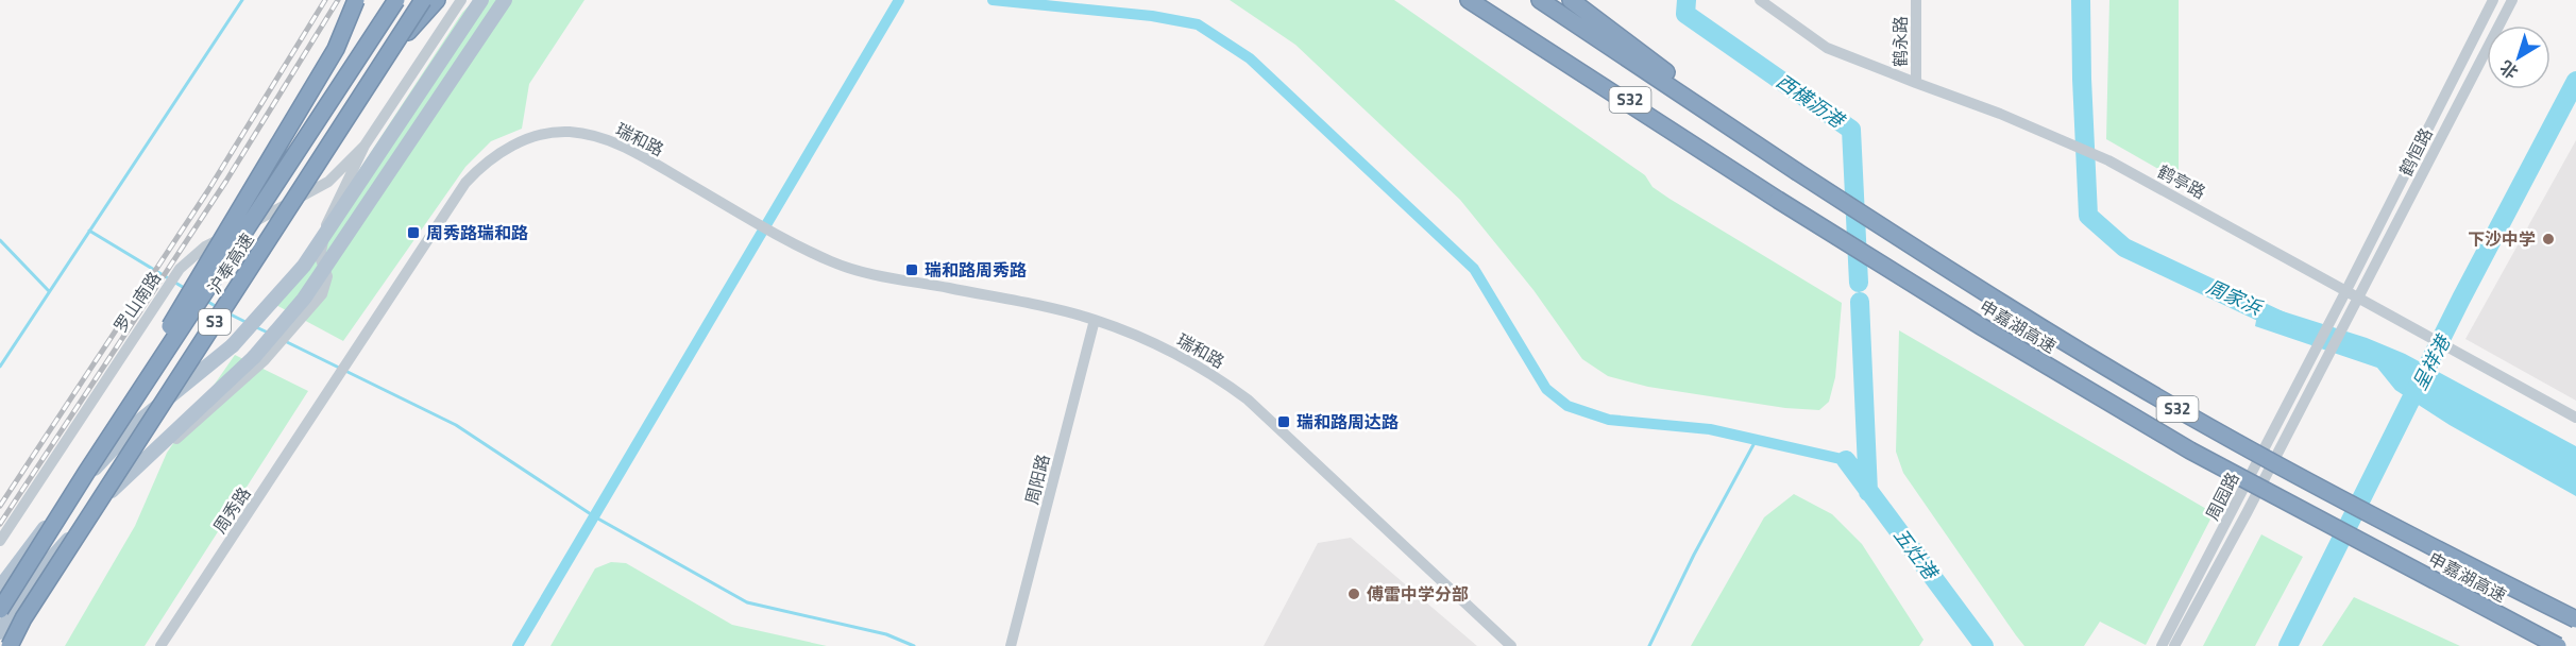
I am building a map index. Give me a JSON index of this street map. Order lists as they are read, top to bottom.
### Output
{
  "streets": {
    "highway": [
      "S32",
      "沪奉高速",
      "S3",
      "申嘉湖高速"
    ],
    "street": [
      "鹤永路",
      "瑞和路",
      "鹤恒路",
      "鹤亭路",
      "罗山南路",
      "周阳路",
      "周园路",
      "周秀路"
    ]
  },
  "crossings": [
    ["鹤永路", "鹤亭路"],
    ["瑞和路", "周阳路"],
    ["瑞和路", "周秀路"],
    ["鹤恒路", "鹤亭路"],
    ["鹤恒路", "周园路"],
    ["沪奉高速", "罗山南路"]
  ],
  "water": [
    "西横沥港",
    "周家浜",
    "呈祥港",
    "五灶港"
  ],
  "places": {
    "transit": ["周秀路瑞和路", "瑞和路周秀路", "瑞和路周达路"],
    "other": ["下沙中学", "傅雷中学分部"]
  },
  "north": "bottom left"
}
